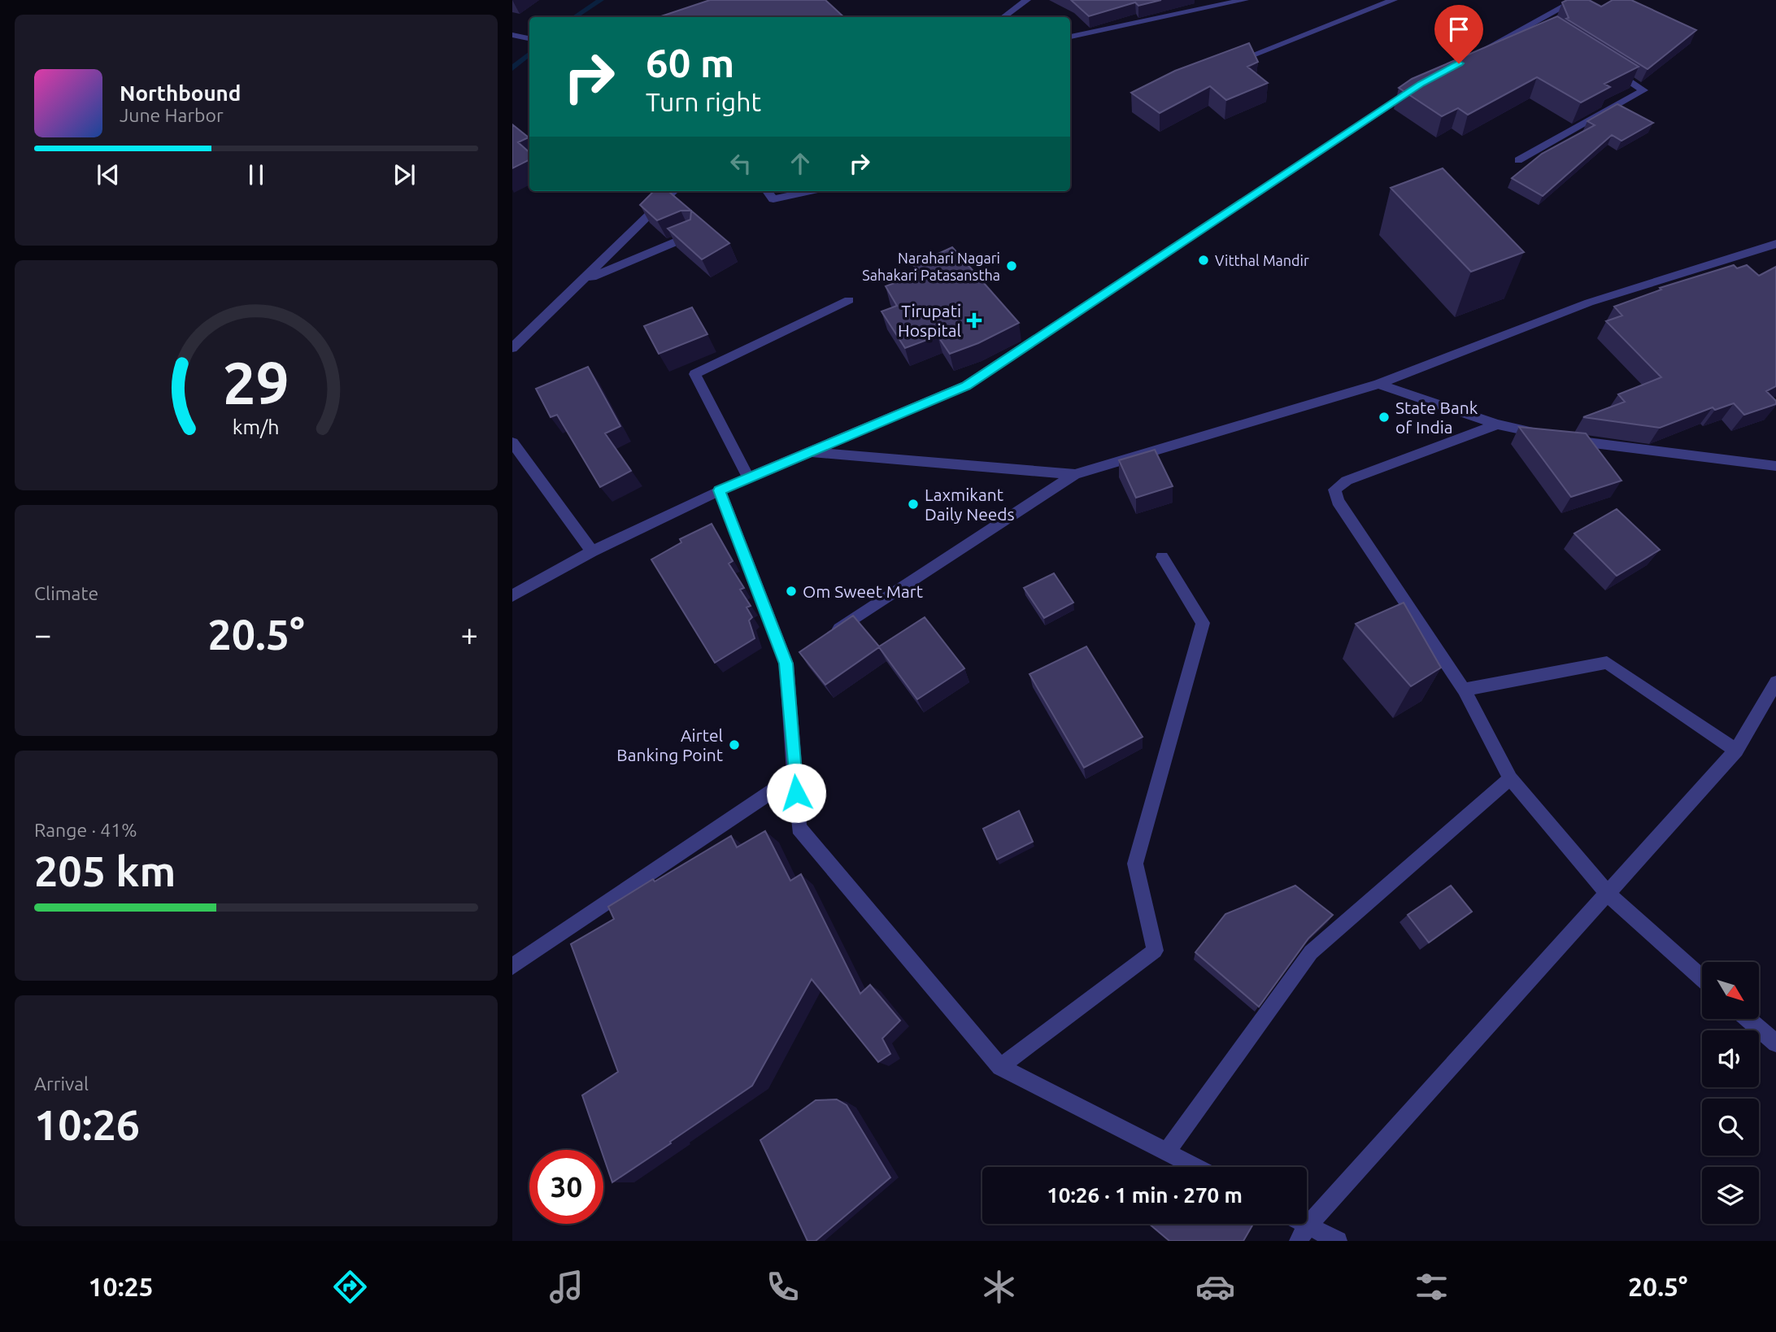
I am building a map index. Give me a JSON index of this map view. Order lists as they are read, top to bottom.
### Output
{
  "places": {
    "other": [
      "Vitthal Mandir",
      "Narahari Nagari Sahakari Patasanstha",
      "State Bank of India",
      "Laxmikant Daily Needs",
      "Om Sweet Mart",
      "Airtel Banking Point"
    ],
    "health": ["Tirupati Hospital"]
  },
  "north": "bottom right",
  "page": {
    "turn": ["60 m", "Turn right"],
    "song": ["Northbound", "June Harbor"],
    "tile": [
      "Climate",
      ["Range · 41%", "205 km"],
      ["Arrival", "10:26"]
    ],
    "heat": ["−", "20.5°", "+"],
    "limit": "30",
    "trip": "10:26 · 1 min · 270 m",
    "tabs": ["10:25", "20.5°"],
    "gauge": ["29", "km/h"]
  }
}
